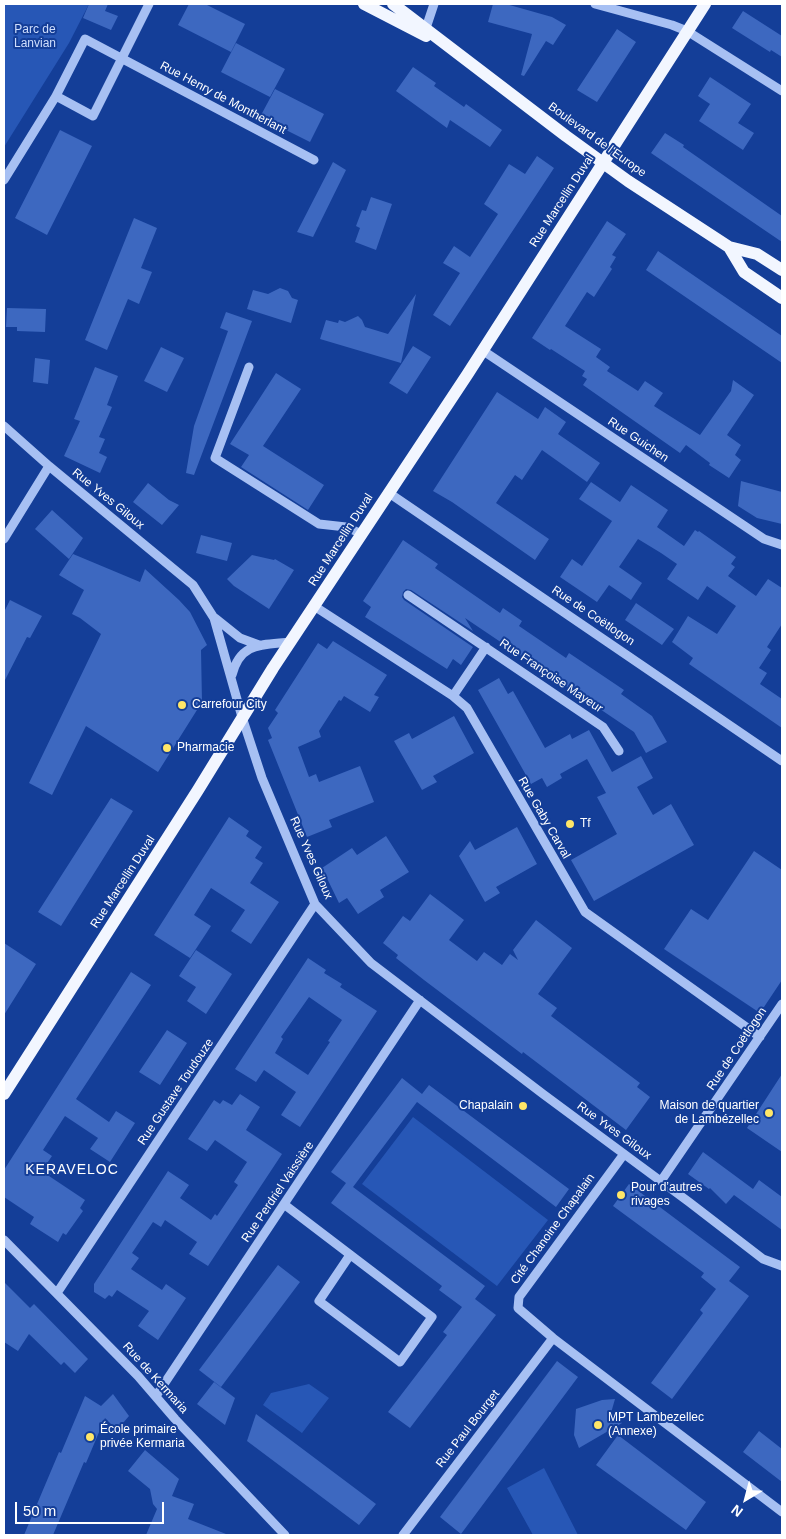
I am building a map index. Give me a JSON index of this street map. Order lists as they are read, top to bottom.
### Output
{
  "streets": {
    "main road": ["Boulevard de l'Europe", "Rue Marcellin Duval"],
    "street": [
      "Rue Henry de Montherlant",
      "Rue Guichen",
      "Rue Yves Giloux",
      "Rue de Coëtlogon",
      "Rue Françoise Mayeur",
      "Rue Gaby Carval",
      "Rue Gustave Toudouze",
      "Rue Perdriel Vaissière",
      "Cité Chanoine Chapalain",
      "Rue de Kermaria",
      "Rue Paul Bourget"
    ]
  },
  "crossings": [
    ["Boulevard de l'Europe", "Rue Marcellin Duval"],
    ["Rue Marcellin Duval", "Rue Guichen"],
    ["Rue Marcellin Duval", "Rue Yves Giloux"],
    ["Rue Marcellin Duval", "Rue de Coëtlogon"],
    ["Rue Marcellin Duval", "Rue Gaby Carval"],
    ["Rue Yves Giloux", "Rue de Coëtlogon"],
    ["Rue Yves Giloux", "Rue Gustave Toudouze"],
    ["Rue Yves Giloux", "Rue Perdriel Vaissière"],
    ["Rue Yves Giloux", "Cité Chanoine Chapalain"],
    ["Rue de Coëtlogon", "Rue Gaby Carval"],
    ["Rue Françoise Mayeur", "Rue Gaby Carval"],
    ["Rue Gustave Toudouze", "Rue de Kermaria"],
    ["Rue Perdriel Vaissière", "Rue de Kermaria"],
    ["Cité Chanoine Chapalain", "Rue Paul Bourget"]
  ],
  "districts": ["KERAVELOC"],
  "parks": ["Parc de Lanvian"],
  "places": [
    "Carrefour City",
    "Pharmacie",
    "Tf",
    "Chapalain",
    "Maison de quartier de Lambézellec",
    "Pour d’autres rivages",
    "MPT Lambezellec (Annexe)",
    "École primaire privée Kermaria"
  ],
  "scale_bar": "50 m",
  "north": "bottom left"
}
